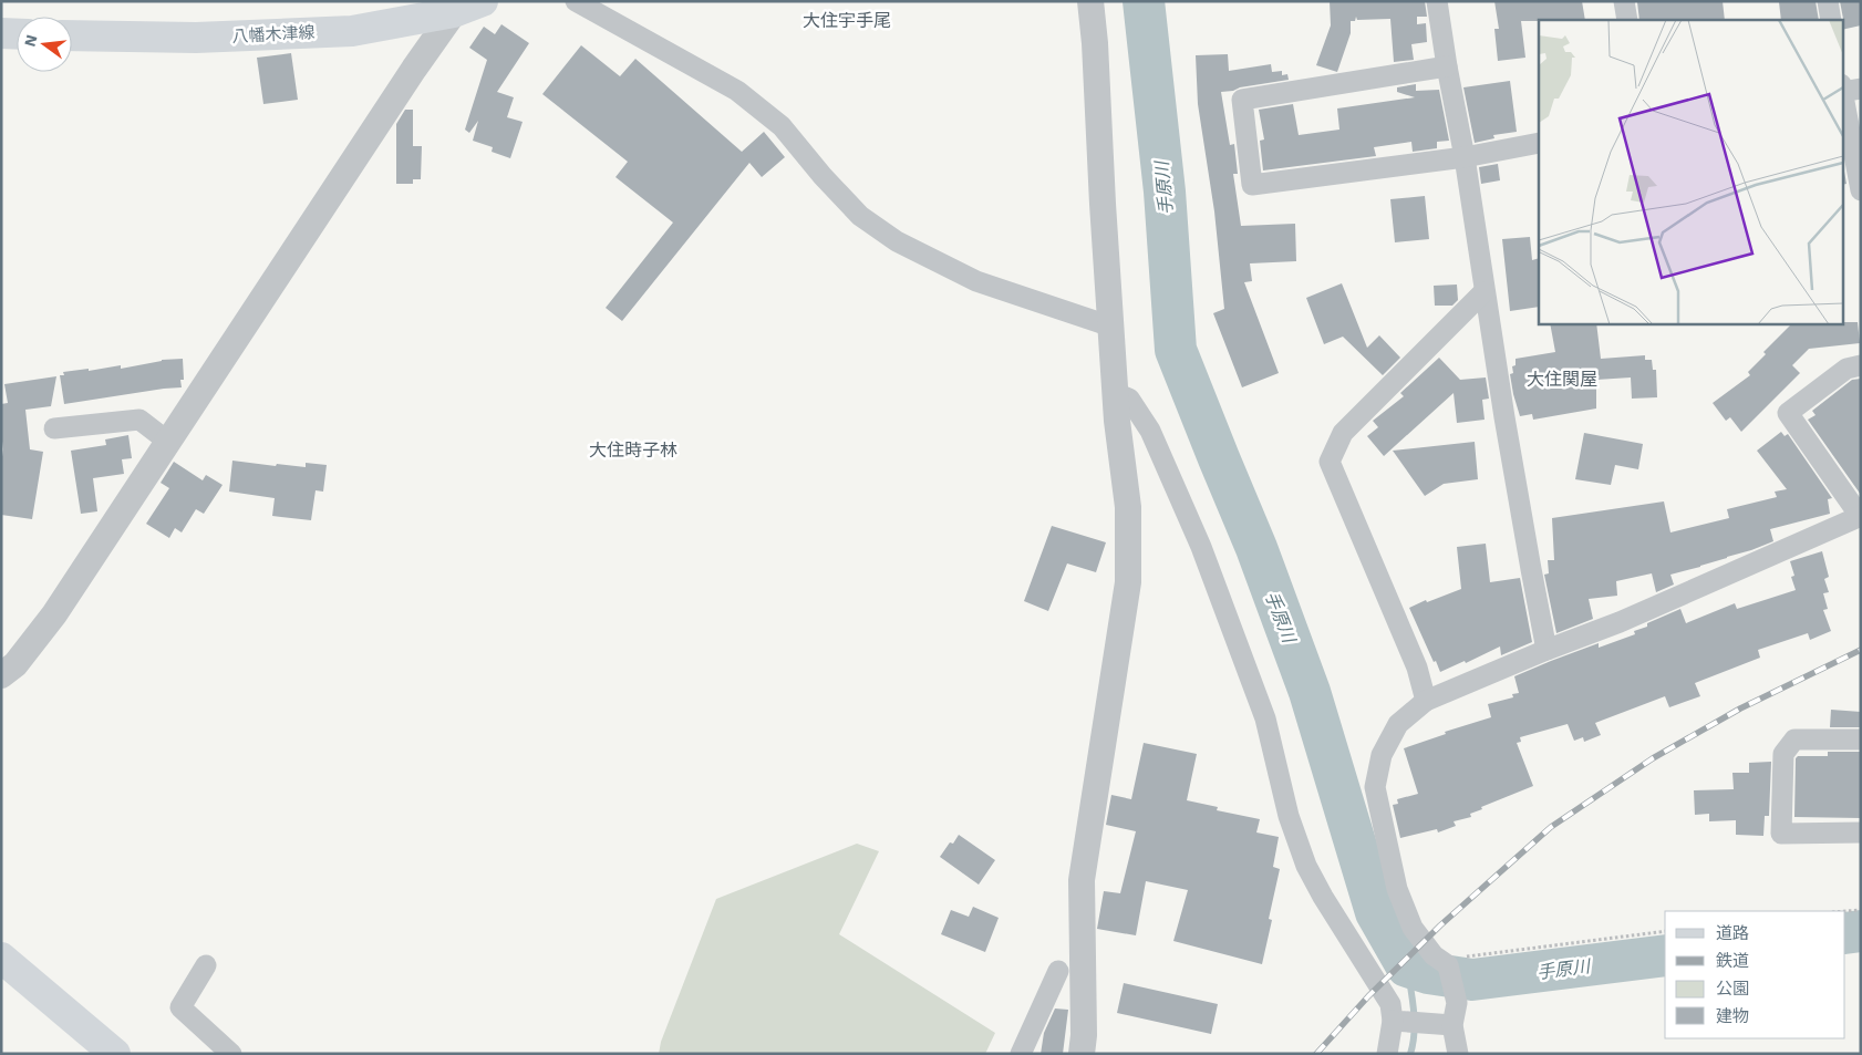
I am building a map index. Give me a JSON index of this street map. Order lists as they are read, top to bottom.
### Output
{
  "streets": {
    "main road": ["八幡木津線"]
  },
  "districts": ["大住宇手尾", "大住関屋", "大住時子林"],
  "water": ["手原川"],
  "legend": [
    "道路",
    "鉄道",
    "公園",
    "建物"
  ],
  "north": "left"
}
